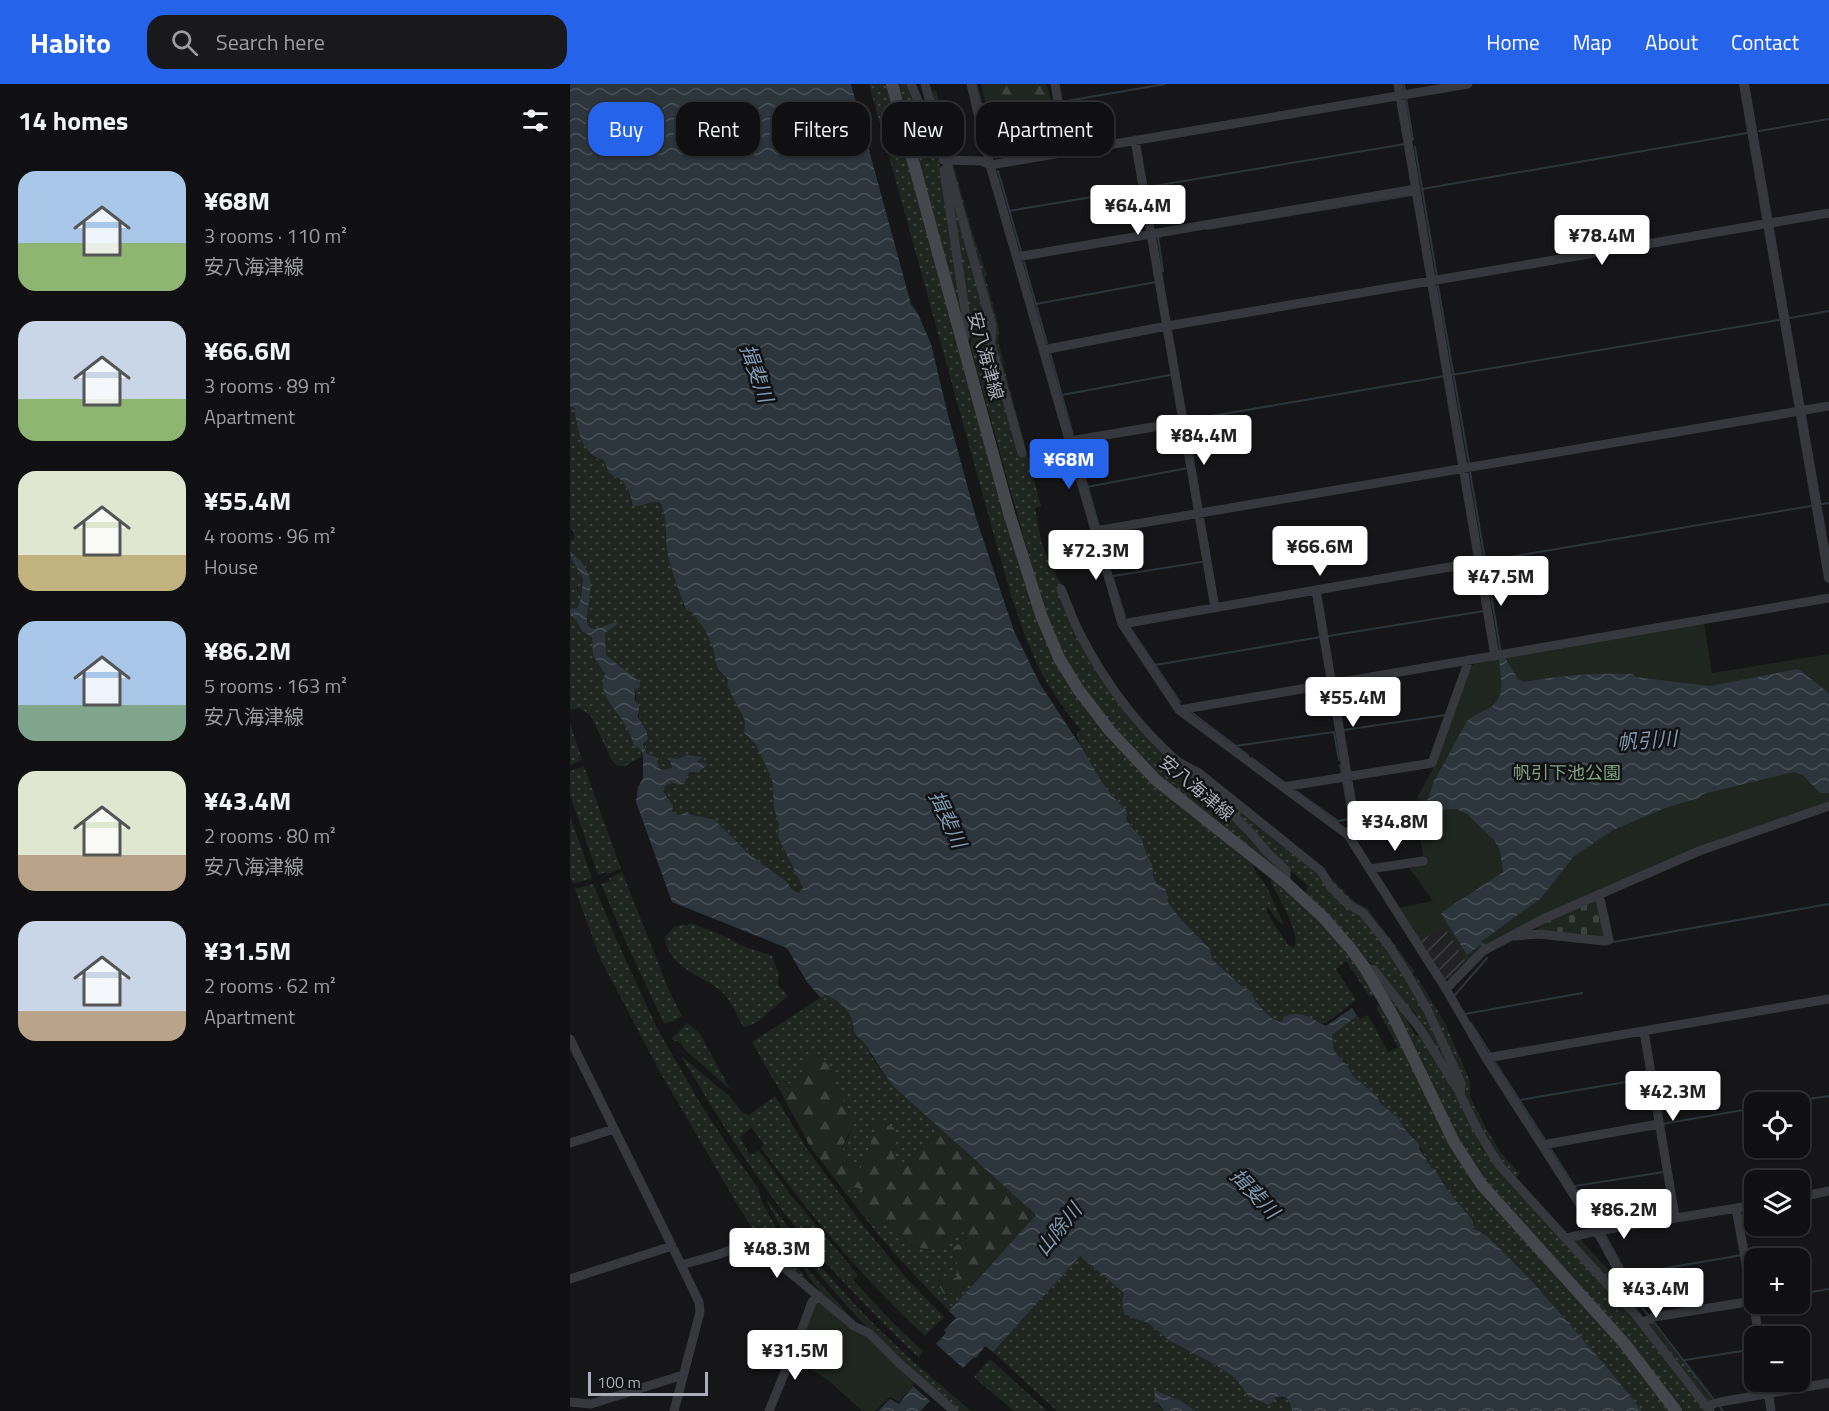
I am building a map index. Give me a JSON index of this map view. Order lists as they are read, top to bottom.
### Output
{
  "streets": {
    "main road": ["安八海津線"]
  },
  "water": ["揖斐川", "帆引川", "山除川"],
  "parks": ["帆引下池公園"],
  "scale_bar": "100 m",
  "page": {
    "header": "Habito",
    "search": "Search here",
    "nav": [
      "Home",
      "Map",
      "About",
      "Contact"
    ],
    "heading": "14 homes",
    "chip": [
      "Buy",
      "Rent",
      "Filters",
      "New",
      "Apartment"
    ],
    "list": [
      {
        "name": "¥68M",
        "note": "3 rooms · 110 m² · 安八海津線"
      },
      {
        "name": "¥66.6M",
        "note": "3 rooms · 89 m² · Apartment"
      },
      {
        "name": "¥55.4M",
        "note": "4 rooms · 96 m² · House"
      },
      {
        "name": "¥86.2M",
        "note": "5 rooms · 163 m² · 安八海津線"
      },
      {
        "name": "¥43.4M",
        "note": "2 rooms · 80 m² · 安八海津線"
      },
      {
        "name": "¥31.5M",
        "note": "2 rooms · 62 m² · Apartment"
      }
    ],
    "price": [
      "¥64.4M",
      "¥78.4M",
      "¥84.4M",
      "¥68M",
      "¥66.6M",
      "¥72.3M",
      "¥47.5M",
      "¥55.4M",
      "¥34.8M",
      "¥42.3M",
      "¥86.2M",
      "¥48.3M",
      "¥43.4M",
      "¥31.5M"
    ],
    "map_buttons": ["+", "−"],
    "scale": "100 m"
  }
}
